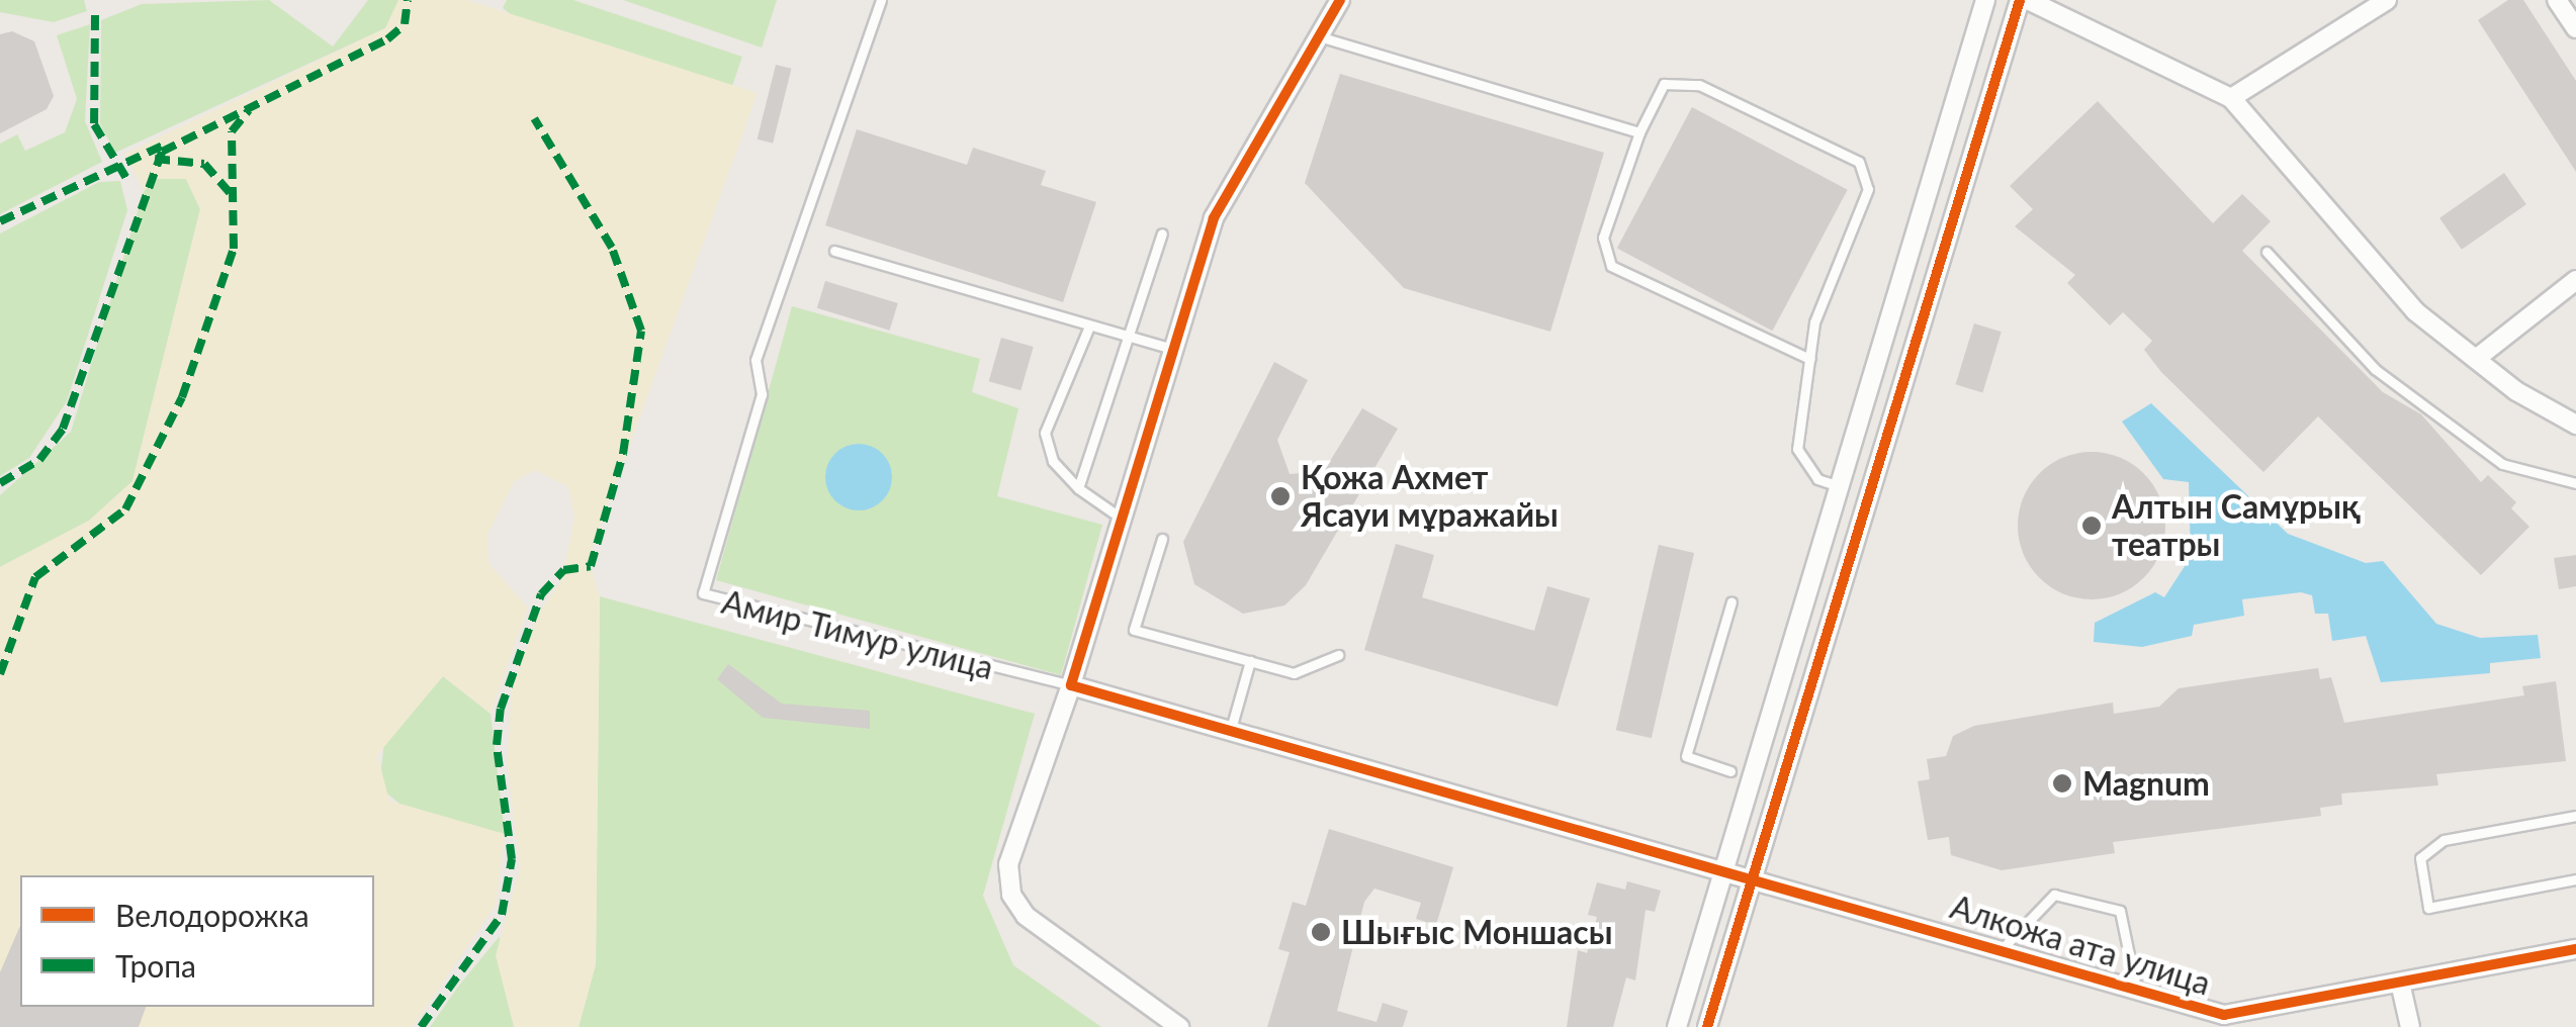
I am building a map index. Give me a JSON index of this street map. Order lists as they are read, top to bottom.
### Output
{
  "streets": {
    "street": ["Алкожа ата улица"],
    "lane": ["Амир Тимур улица"]
  },
  "crossings": [
    ["Амир Тимур улица", "Алкожа ата улица"]
  ],
  "places": [
    "Қожа Ахмет Ясауи мұражайы",
    "Алтын Самұрық театры",
    "Magnum",
    "Шығыс Моншасы"
  ],
  "legend": ["Велодорожка", "Тропа"]
}
